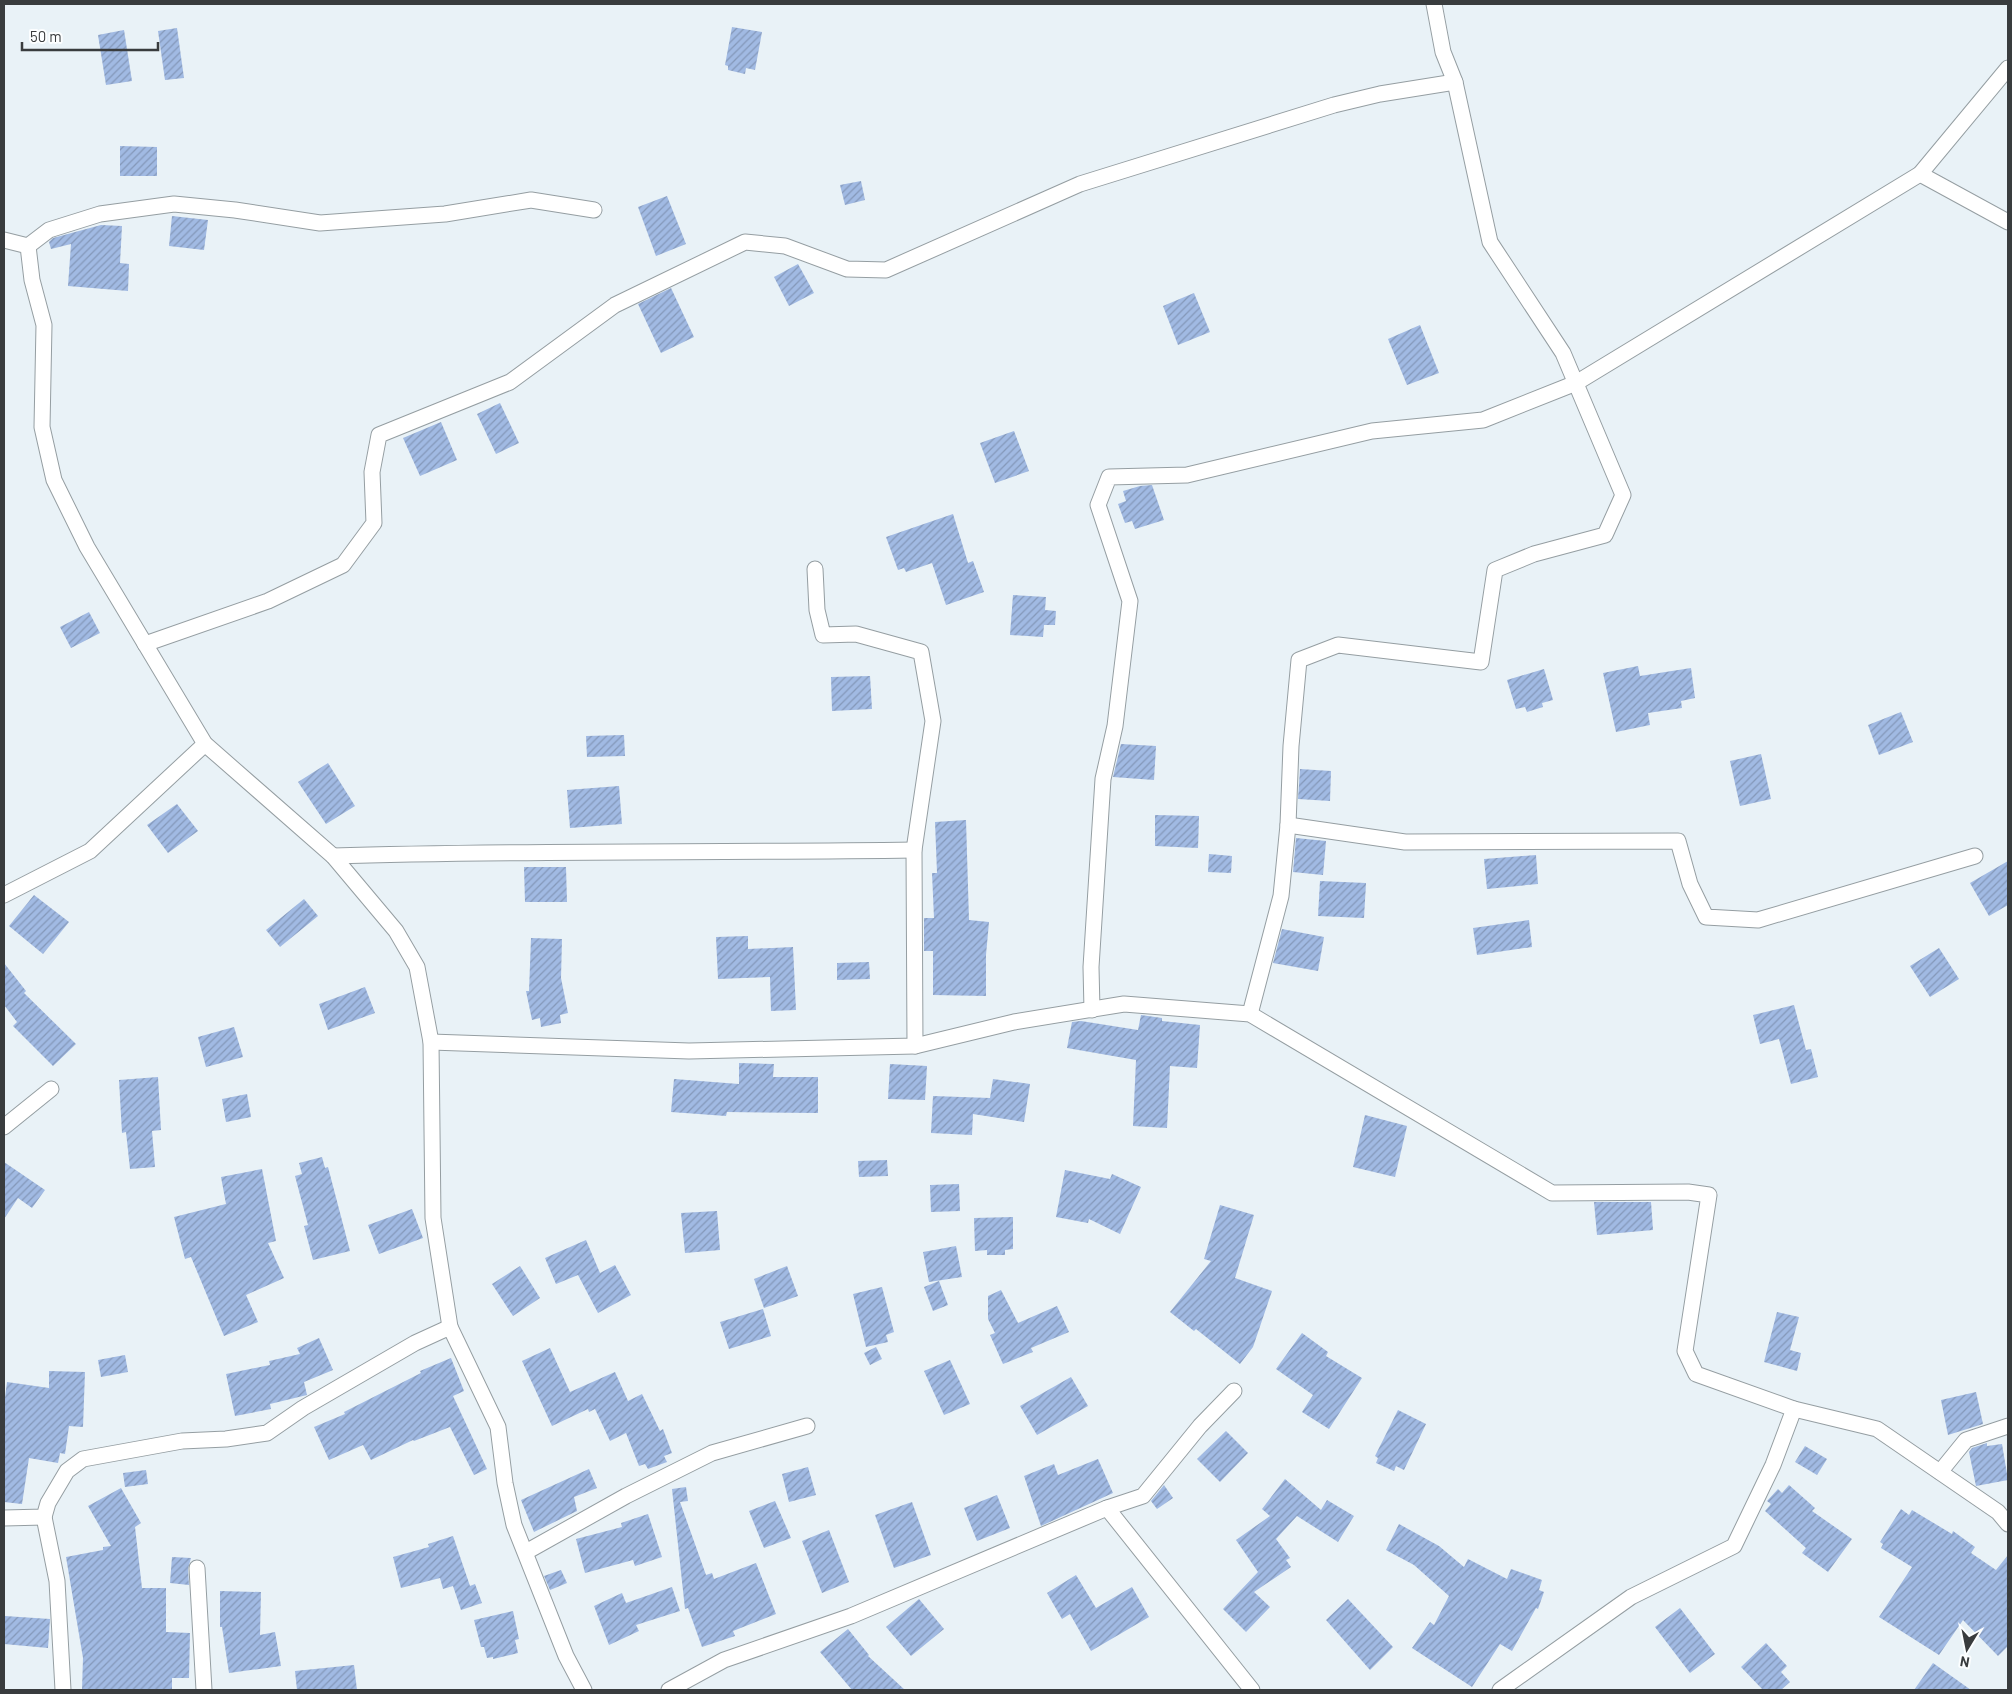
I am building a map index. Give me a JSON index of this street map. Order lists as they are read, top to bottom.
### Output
{
  "scale_bar": "50 m",
  "north": "bottom"
}
